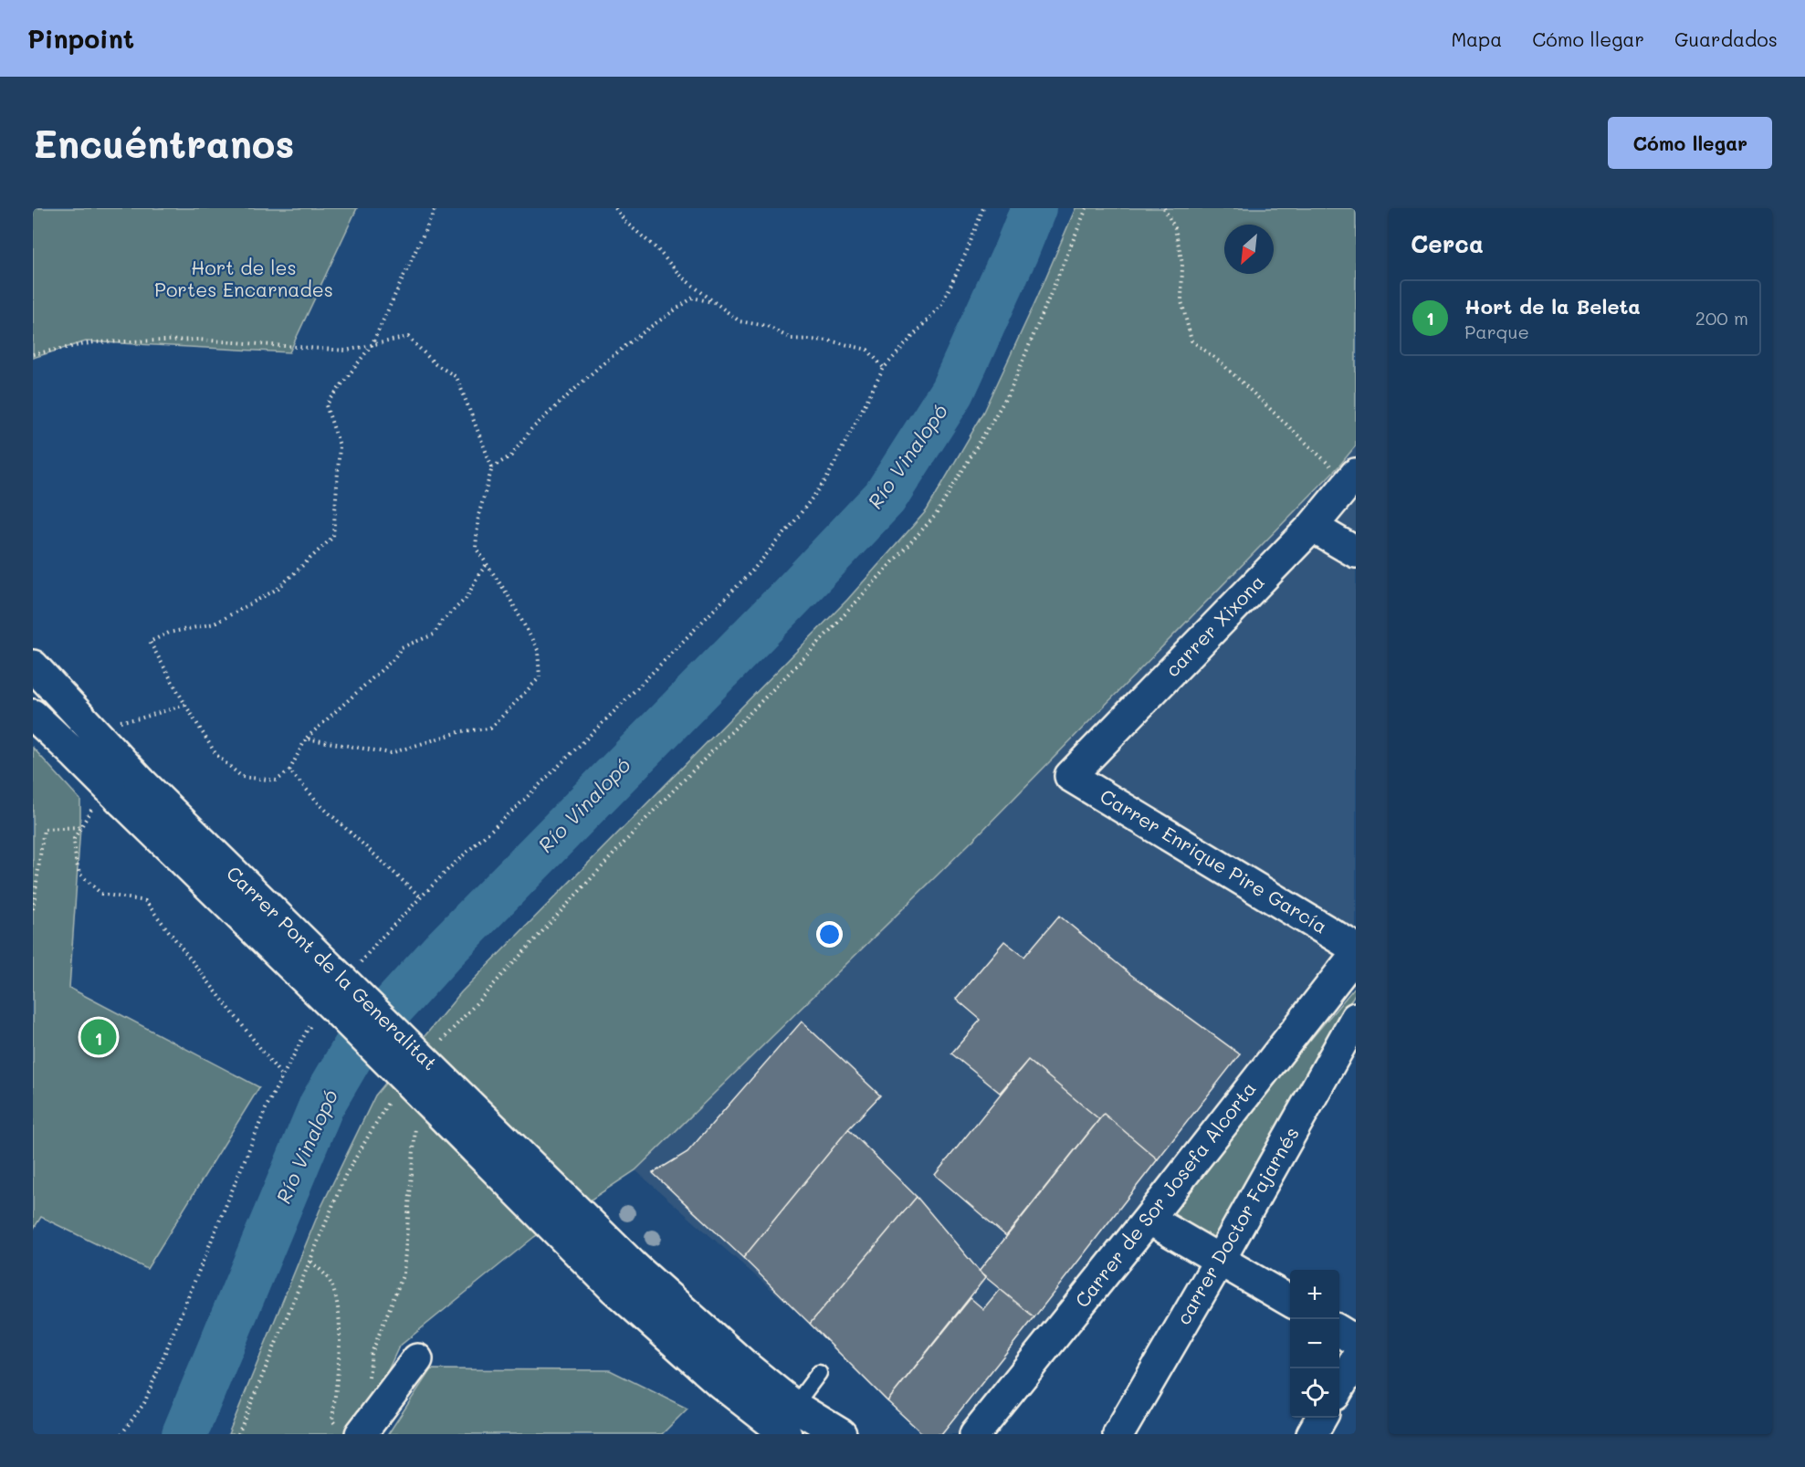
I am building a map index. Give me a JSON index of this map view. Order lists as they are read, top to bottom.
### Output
{
  "streets": {
    "street": [
      "carrer Xixona",
      "Carrer Enrique Pire García",
      "Carrer Pont de la Generalitat",
      "Carrer de Sor Josefa Alcorta",
      "carrer Doctor Fajarnés"
    ]
  },
  "crossings": [
    ["carrer Xixona", "Carrer Enrique Pire García"]
  ],
  "water": ["Río Vinalopó"],
  "parks": ["Hort de les Portes Encarnades"],
  "north": "bottom left",
  "page": {
    "header": "Pinpoint",
    "nav": ["Mapa", "Cómo llegar", "Guardados"],
    "buttons": "Cómo llegar",
    "title": "Encuéntranos",
    "heading": "Cerca",
    "list": [
      {
        "mark": "1",
        "name": "Hort de la Beleta",
        "note": "Parque",
        "value": "200 m"
      }
    ],
    "pins": "1",
    "map_buttons": ["+", "−"]
  }
}
